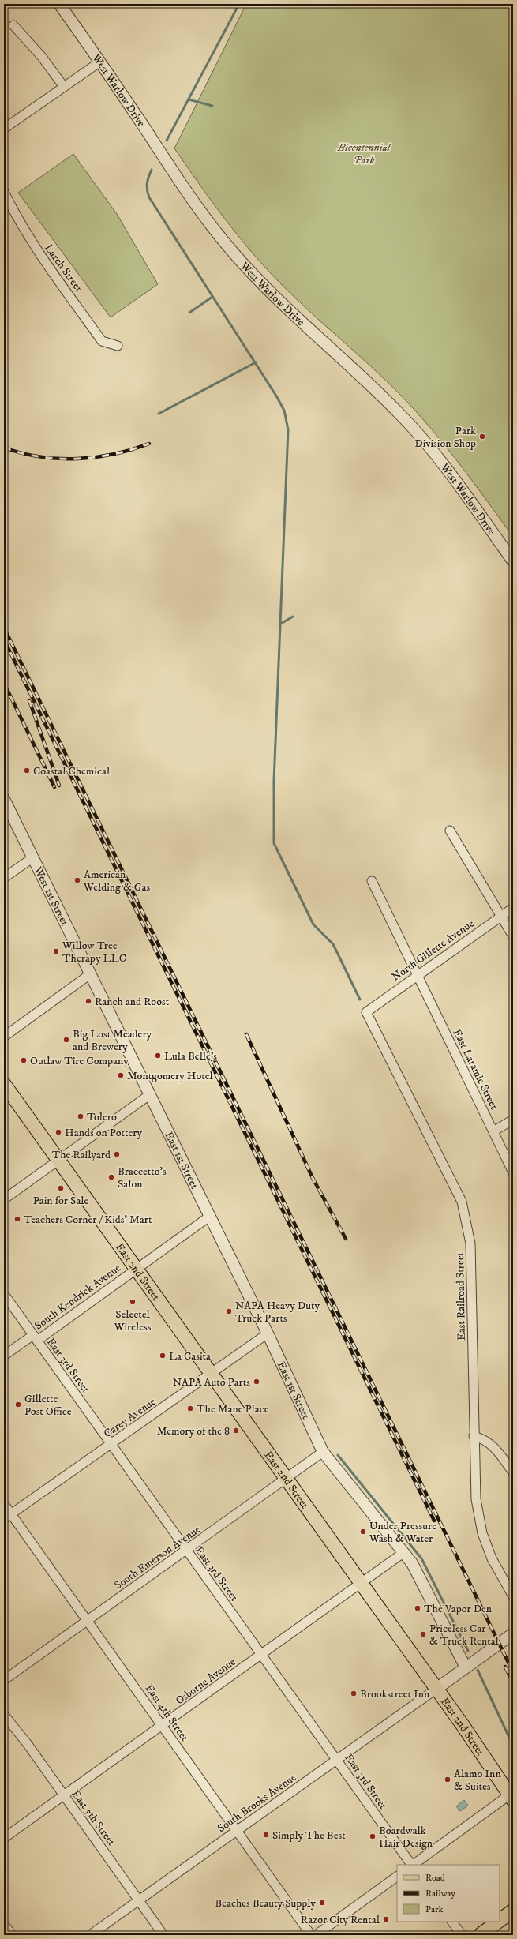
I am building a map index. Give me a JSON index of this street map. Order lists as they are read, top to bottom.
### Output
{
  "streets": {
    "main road": ["East 2nd Street"],
    "street": [
      "West Warlow Drive",
      "Larch Street",
      "West 1st Street",
      "North Gillette Avenue",
      "East Laramie Street",
      "East 1st Street",
      "South Kendrick Avenue",
      "East Railroad Street",
      "East 3rd Street",
      "Carey Avenue",
      "South Emerson Avenue",
      "Osborne Avenue",
      "East 4th Street",
      "South Brooks Avenue",
      "East 5th Street"
    ]
  },
  "crossings": [
    ["West 1st Street", "East 1st Street"],
    ["North Gillette Avenue", "East Laramie Street"],
    ["North Gillette Avenue", "East Railroad Street"],
    ["East 1st Street", "South Kendrick Avenue"],
    ["East 1st Street", "Carey Avenue"],
    ["East 1st Street", "South Emerson Avenue"],
    ["East 1st Street", "Osborne Avenue"],
    ["East 2nd Street", "South Kendrick Avenue"],
    ["East 2nd Street", "Carey Avenue"],
    ["East 2nd Street", "South Emerson Avenue"],
    ["East 2nd Street", "Osborne Avenue"],
    ["East 2nd Street", "South Brooks Avenue"],
    ["South Kendrick Avenue", "East 3rd Street"],
    ["East 3rd Street", "Carey Avenue"],
    ["East 3rd Street", "South Emerson Avenue"],
    ["East 3rd Street", "Osborne Avenue"],
    ["East 3rd Street", "South Brooks Avenue"],
    ["Carey Avenue", "East 4th Street"],
    ["South Emerson Avenue", "East 4th Street"],
    ["Osborne Avenue", "East 4th Street"],
    ["Osborne Avenue", "East 5th Street"],
    ["East 4th Street", "South Brooks Avenue"],
    ["South Brooks Avenue", "East 5th Street"]
  ],
  "parks": ["Bicentennial Park"],
  "places": [
    "Park Division Shop",
    "Coastal Chemical",
    "American Welding & Gas",
    "Willow Tree Therapy LLC",
    "Ranch and Roost",
    "Big Lost Meadery and Brewery",
    "Lula Belle's",
    "Outlaw Tire Company",
    "Montgomery Hotel",
    "Tolero",
    "Hands on Pottery",
    "The Railyard",
    "Braccetto's Salon",
    "Pain for Sale",
    "Teachers Corner / Kids' Mart",
    "Selectel Wireless",
    "NAPA Heavy Duty Truck Parts",
    "La Casita",
    "NAPA Auto Parts",
    "Gillette Post Office",
    "The Mane Place",
    "Memory of the 8",
    "Under Pressure Wash & Water",
    "The Vapor Den",
    "Priceless Car & Truck Rental",
    "Brookstreet Inn",
    "Alamo Inn & Suites",
    "Simply The Best",
    "Boardwalk Hair Design",
    "Beaches Beauty Supply",
    "Razor City Rental"
  ],
  "legend": ["Road", "Railway", "Park"]
}
